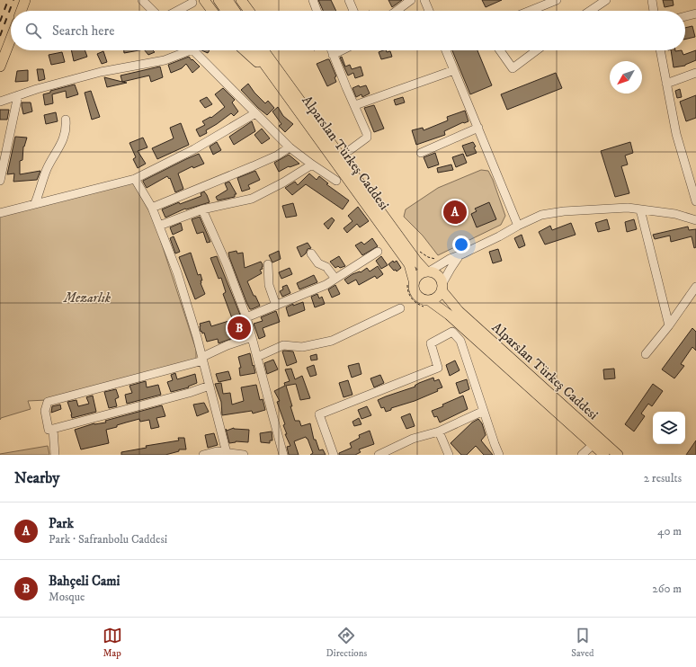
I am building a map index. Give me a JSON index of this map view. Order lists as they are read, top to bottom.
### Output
{
  "streets": {
    "main road": ["Alparslan Türkeş Caddesi"]
  },
  "parks": ["Mezarlık"],
  "north": "bottom left",
  "page": {
    "search": "Search here",
    "pins": ["A", "B"],
    "heading": ["Nearby", "2 results"],
    "list": [
      {
        "mark": "A",
        "name": "Park",
        "note": "Park · Safranbolu Caddesi",
        "value": "40 m"
      },
      {
        "mark": "B",
        "name": "Bahçeli Cami",
        "note": "Mosque",
        "value": "260 m"
      }
    ],
    "nav": ["Map", "Directions", "Saved"]
  }
}
